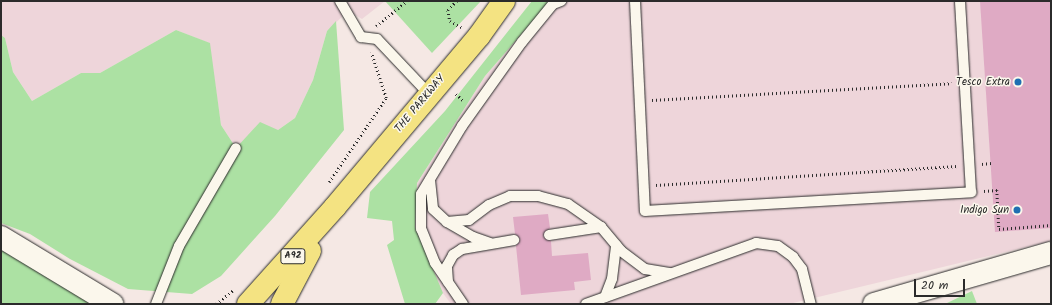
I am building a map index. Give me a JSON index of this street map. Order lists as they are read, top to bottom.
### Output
{
  "streets": {
    "main road": ["THE PARKWAY", "A92"]
  },
  "crossings": [
    ["THE PARKWAY", "A92"]
  ],
  "places": ["Tesco Extra", "Indigo Sun"],
  "scale_bar": "20 m"
}
